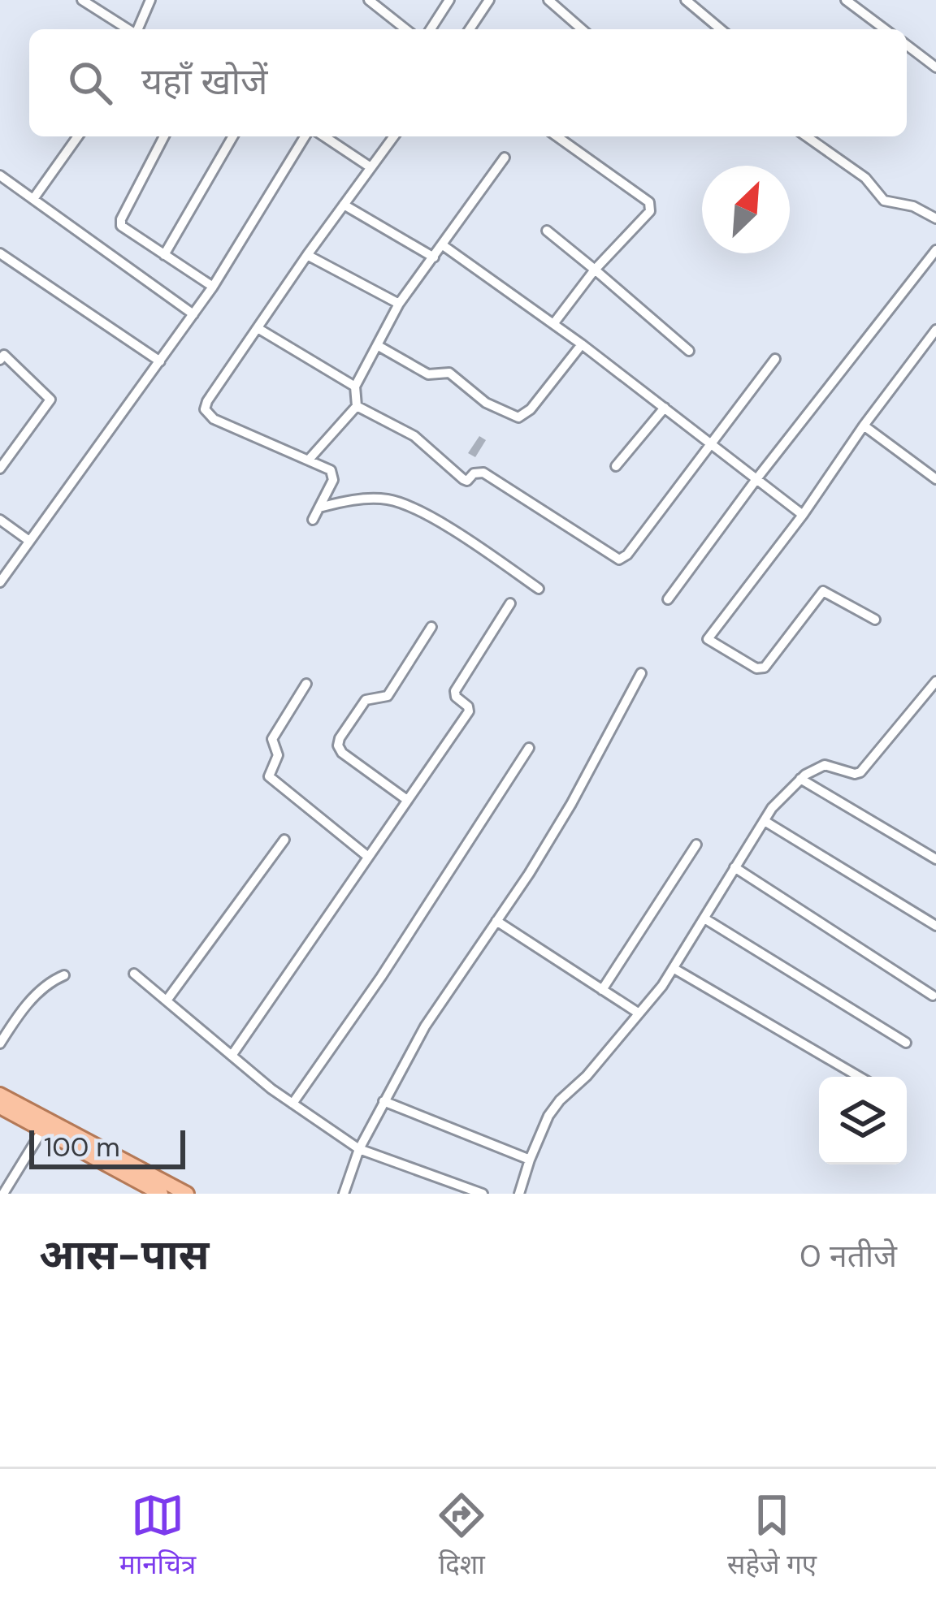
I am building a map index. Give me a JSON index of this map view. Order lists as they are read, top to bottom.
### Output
{
  "scale_bar": "100 m",
  "north": "top right",
  "page": {
    "search": "यहाँ खोजें",
    "scale": "100 m",
    "heading": ["आस-पास", "0 नतीजे"],
    "nav": ["मानचित्र", "दिशा", "सहेजे गए"]
  }
}
